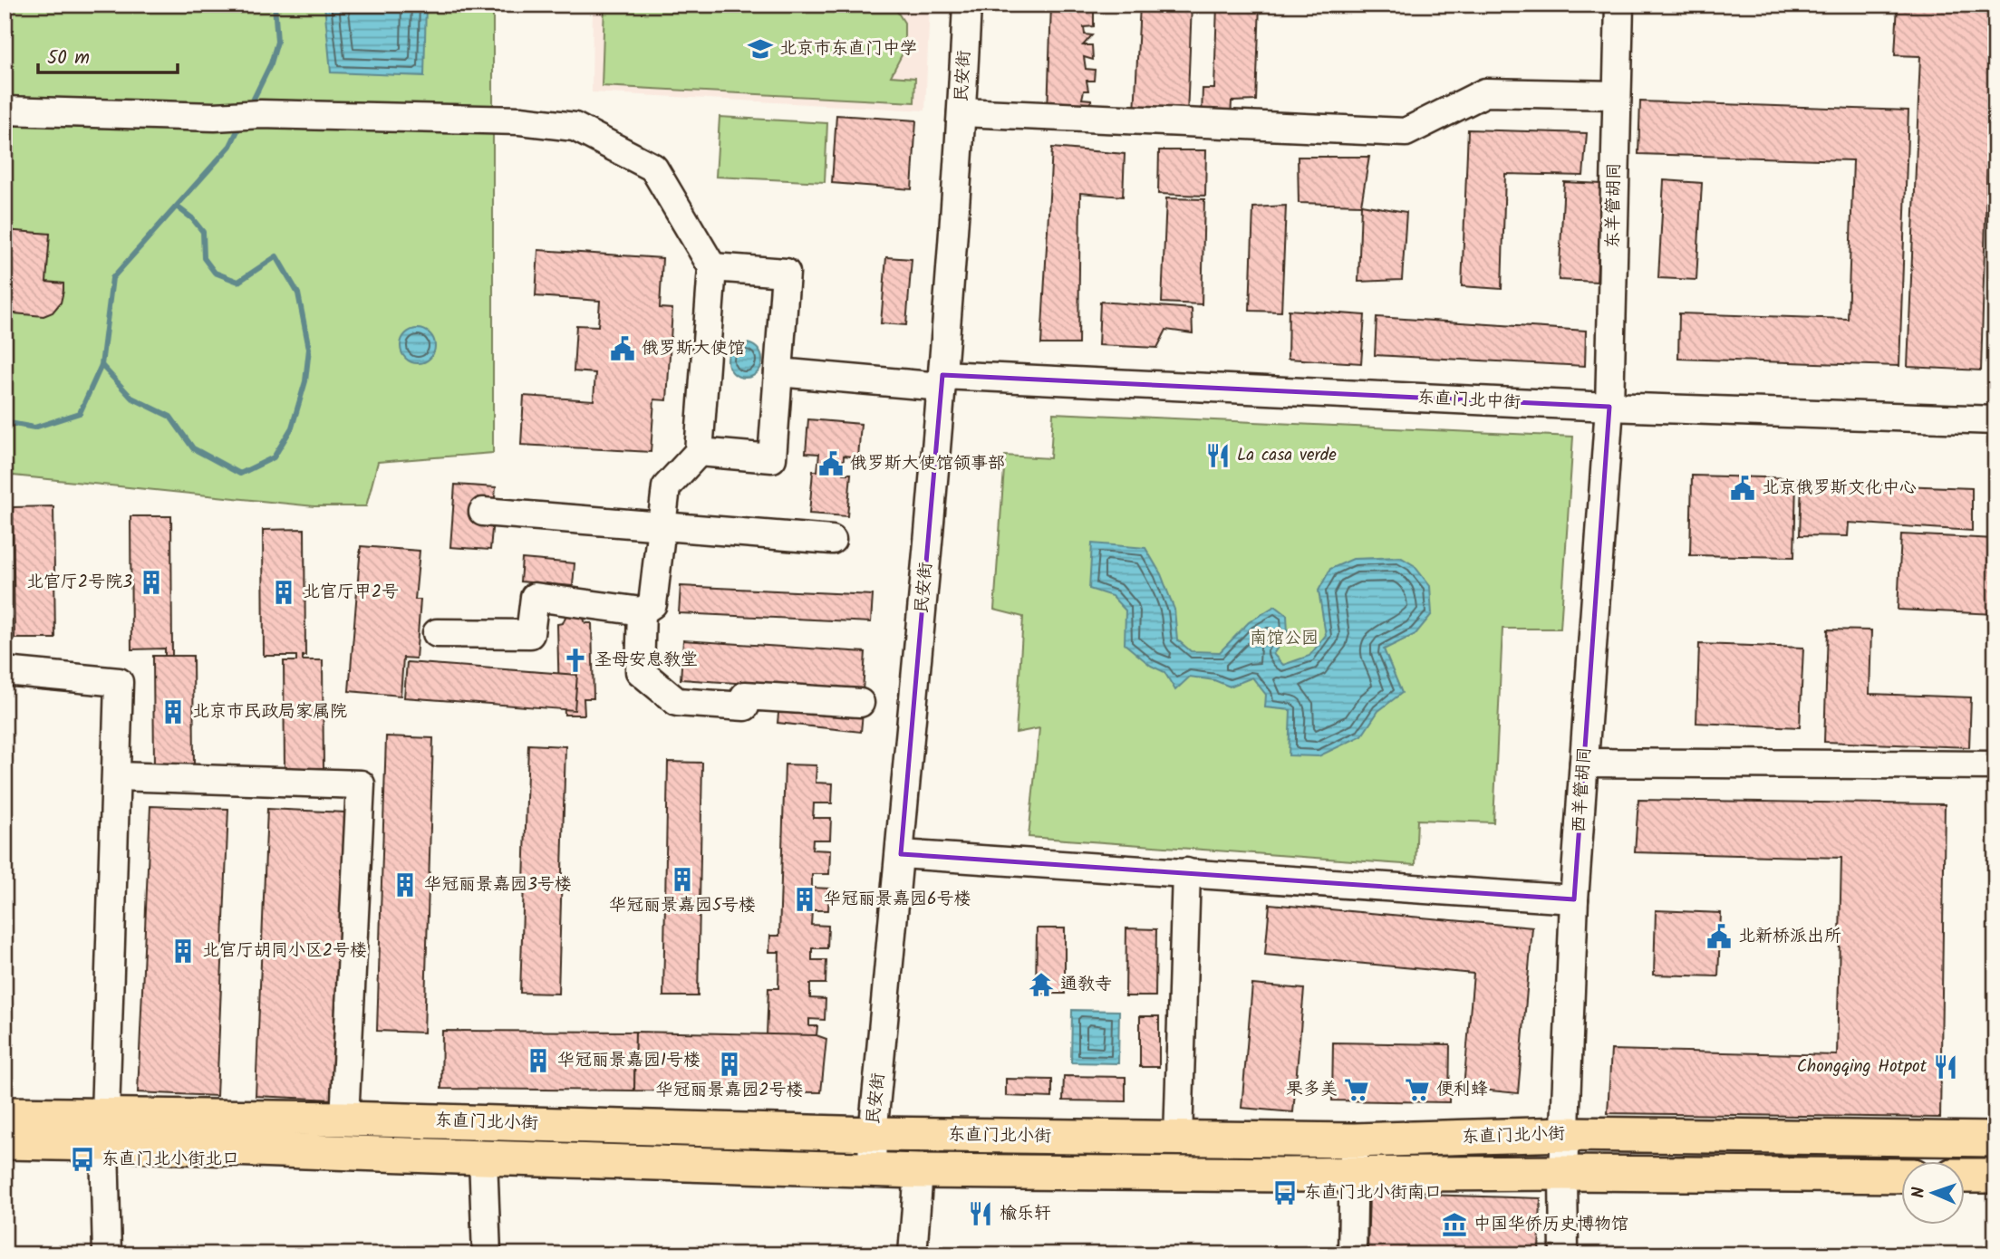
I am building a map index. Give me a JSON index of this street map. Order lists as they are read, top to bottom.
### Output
{
  "streets": {
    "main road": ["东直门北小街"],
    "street": [
      "民安街",
      "东羊管胡同",
      "东直门北中街",
      "西羊管胡同"
    ]
  },
  "crossings": [
    ["民安街", "东直门北中街"],
    ["民安街", "东直门北小街"],
    ["东羊管胡同", "东直门北中街"],
    ["东羊管胡同", "西羊管胡同"],
    ["东直门北中街", "西羊管胡同"],
    ["西羊管胡同", "东直门北小街"]
  ],
  "parks": ["南馆公园"],
  "places": {
    "school or university": ["北京市东直门中学"],
    "public building": [
      "俄罗斯大使馆",
      "俄罗斯大使馆领事部",
      "北京俄罗斯文化中心",
      "北新桥派出所"
    ],
    "restaurant": ["La casa verde", "Chongqing Hotpot", "榆乐轩"],
    "building": [
      "北官厅2号院3",
      "北官厅甲2号",
      "北京市民政局家属院",
      "华冠丽景嘉园5号楼",
      "华冠丽景嘉园3号楼",
      "华冠丽景嘉园6号楼",
      "北官厅胡同小区2号楼",
      "华冠丽景嘉园1号楼",
      "华冠丽景嘉园2号楼"
    ],
    "church": ["圣母安息教堂"],
    "temple": ["通教寺"],
    "supermarket": ["果多美", "便利蜂"],
    "bus stop": ["东直门北小街北口", "东直门北小街南口"],
    "museum": ["中国华侨历史博物馆"]
  },
  "scale_bar": "50 m",
  "north": "left"
}
